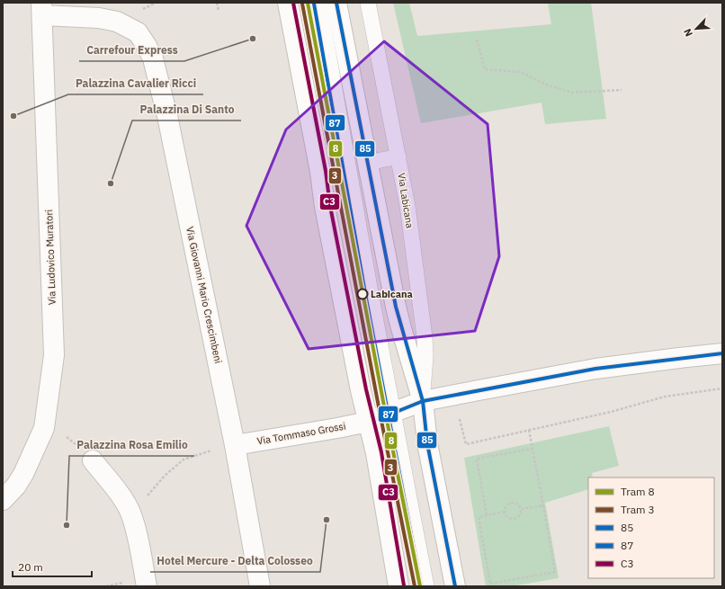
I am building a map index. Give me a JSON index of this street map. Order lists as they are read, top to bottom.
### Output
{
  "streets": {
    "street": [
      "Via Labicana",
      "Via Ludovico Muratori",
      "Via Giovanni Mario Crescimbeni",
      "Via Tommaso Grossi"
    ]
  },
  "crossings": [
    ["Via Ludovico Muratori", "Via Giovanni Mario Crescimbeni"],
    ["Via Giovanni Mario Crescimbeni", "Via Tommaso Grossi"]
  ],
  "places": [
    "Carrefour Express",
    "Palazzina Cavalier Ricci",
    "Palazzina Di Santo",
    "Labicana",
    "Hotel Mercure - Delta Colosseo",
    "Palazzina Rosa Emilio"
  ],
  "lines": [
    "tram line 8",
    "transit line 85",
    "transit line C3",
    "tram line 3",
    "transit line 87"
  ],
  "legend": [
    "Tram 8",
    "Tram 3",
    "85",
    "87",
    "C3"
  ],
  "scale_bar": "20 m",
  "north": "bottom left"
}
